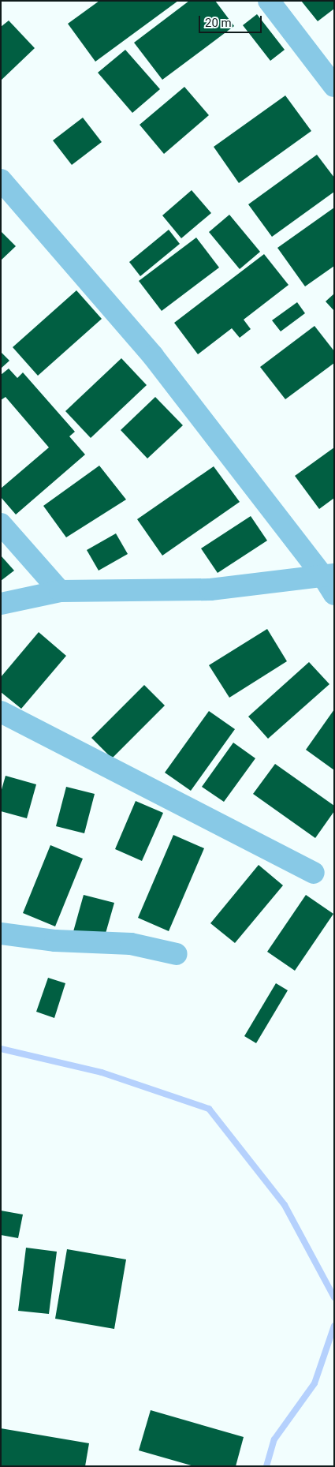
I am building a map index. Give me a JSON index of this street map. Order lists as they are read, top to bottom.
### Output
{
  "scale_bar": "20 m"
}
